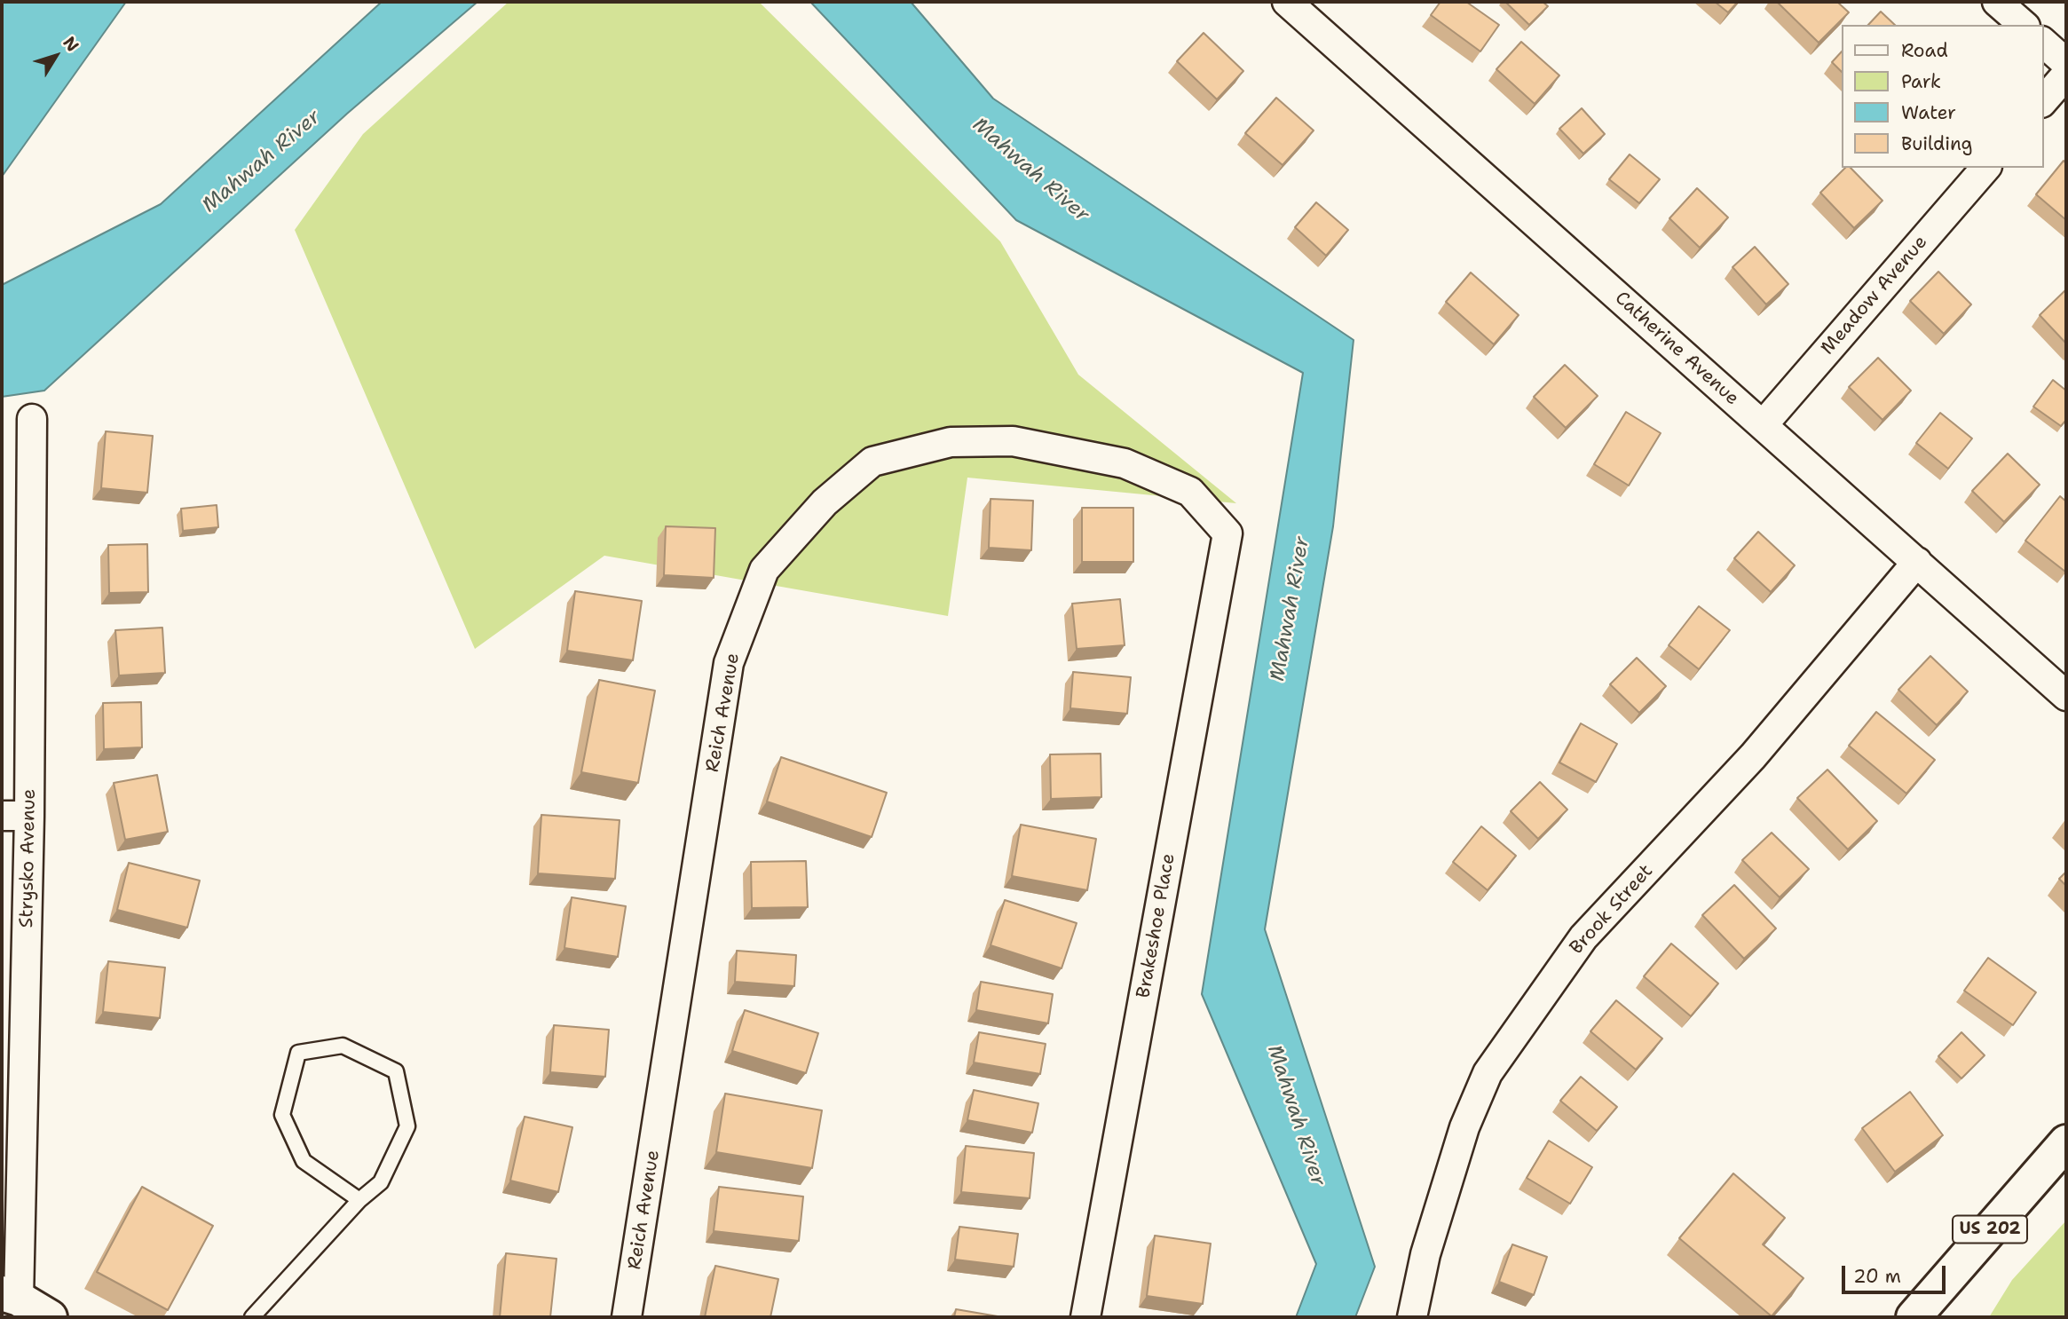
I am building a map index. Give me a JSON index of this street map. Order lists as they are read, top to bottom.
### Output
{
  "streets": {
    "main road": ["US 202"],
    "street": [
      "Meadow Avenue",
      "Catherine Avenue",
      "Reich Avenue",
      "Strysko Avenue",
      "Brook Street",
      "Brakeshoe Place"
    ]
  },
  "crossings": [
    ["Meadow Avenue", "Catherine Avenue"],
    ["Catherine Avenue", "Brook Street"],
    ["Reich Avenue", "Brakeshoe Place"]
  ],
  "water": ["Mahwah River"],
  "legend": [
    "Road",
    "Park",
    "Water",
    "Building"
  ],
  "scale_bar": "20 m",
  "north": "top right"
}
